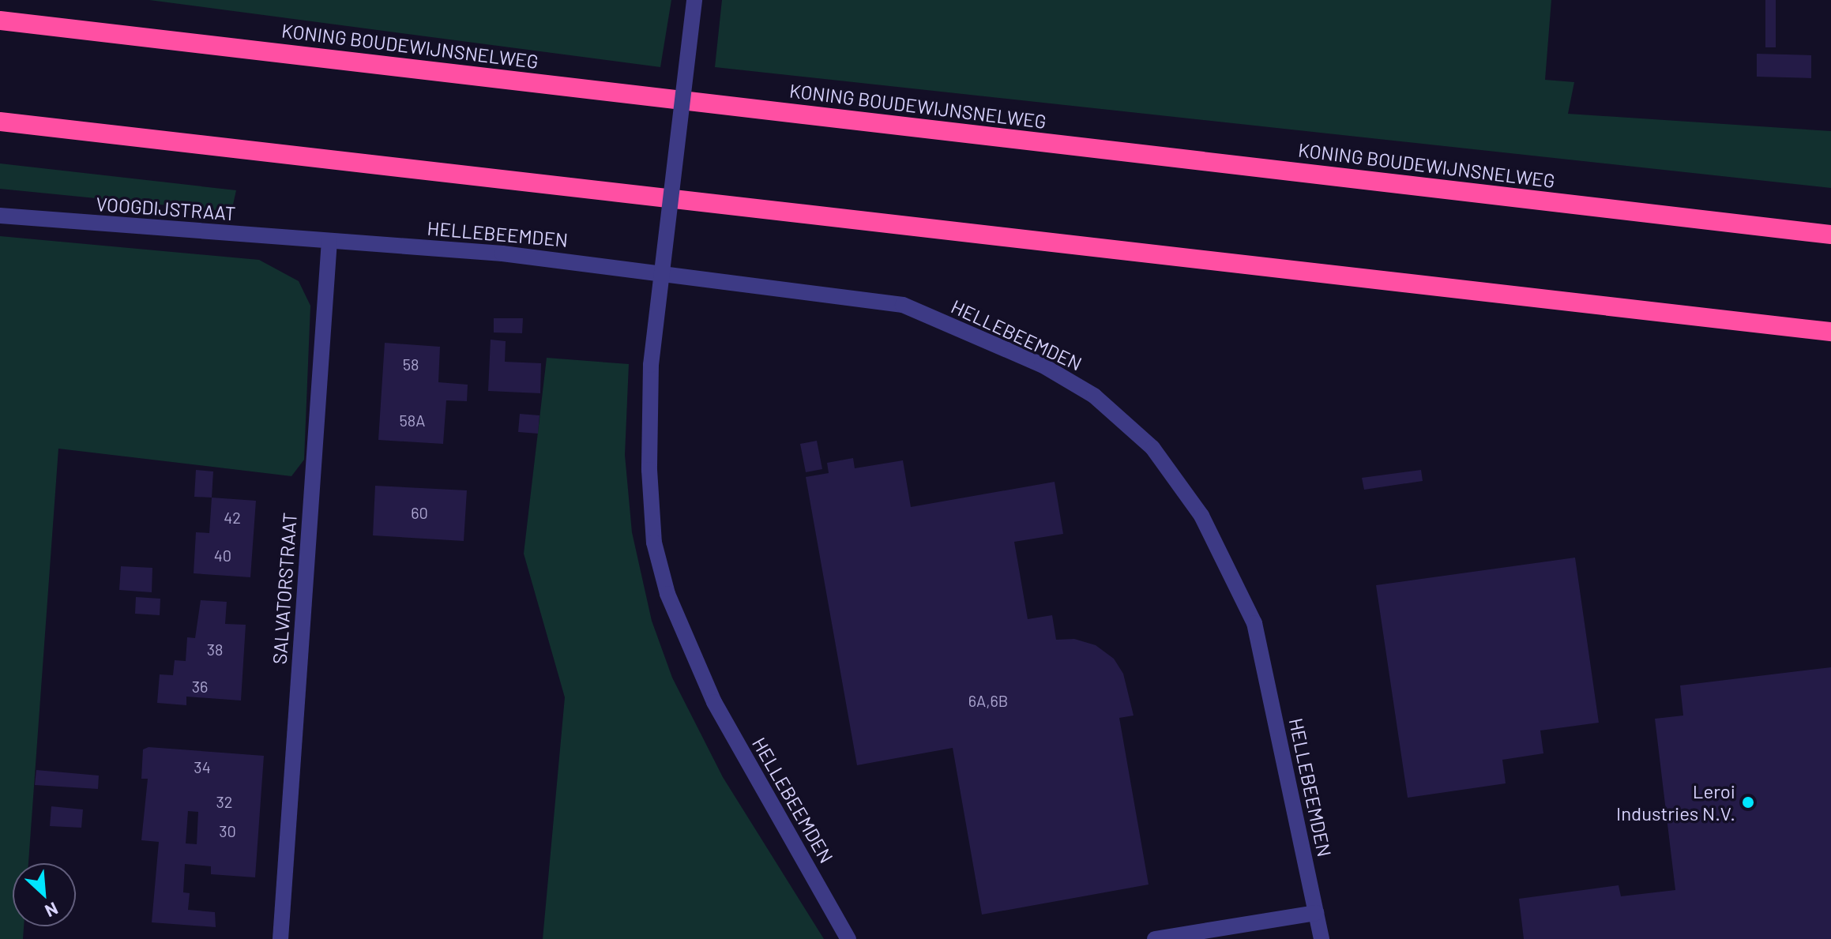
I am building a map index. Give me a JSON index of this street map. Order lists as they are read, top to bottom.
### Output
{
  "streets": {
    "highway": ["KONING BOUDEWIJNSNELWEG"],
    "street": ["VOOGDIJSTRAAT", "HELLEBEEMDEN", "SALVATORSTRAAT"]
  },
  "crossings": [
    ["VOOGDIJSTRAAT", "HELLEBEEMDEN"],
    ["VOOGDIJSTRAAT", "SALVATORSTRAAT"],
    ["HELLEBEEMDEN", "SALVATORSTRAAT"]
  ],
  "places": ["Leroi Industries N.V."],
  "house_numbers": [
    "58",
    "58A",
    "60",
    "42",
    "40",
    "38",
    "36",
    "6A,6B",
    "34",
    "32",
    "30"
  ],
  "north": "bottom right"
}
